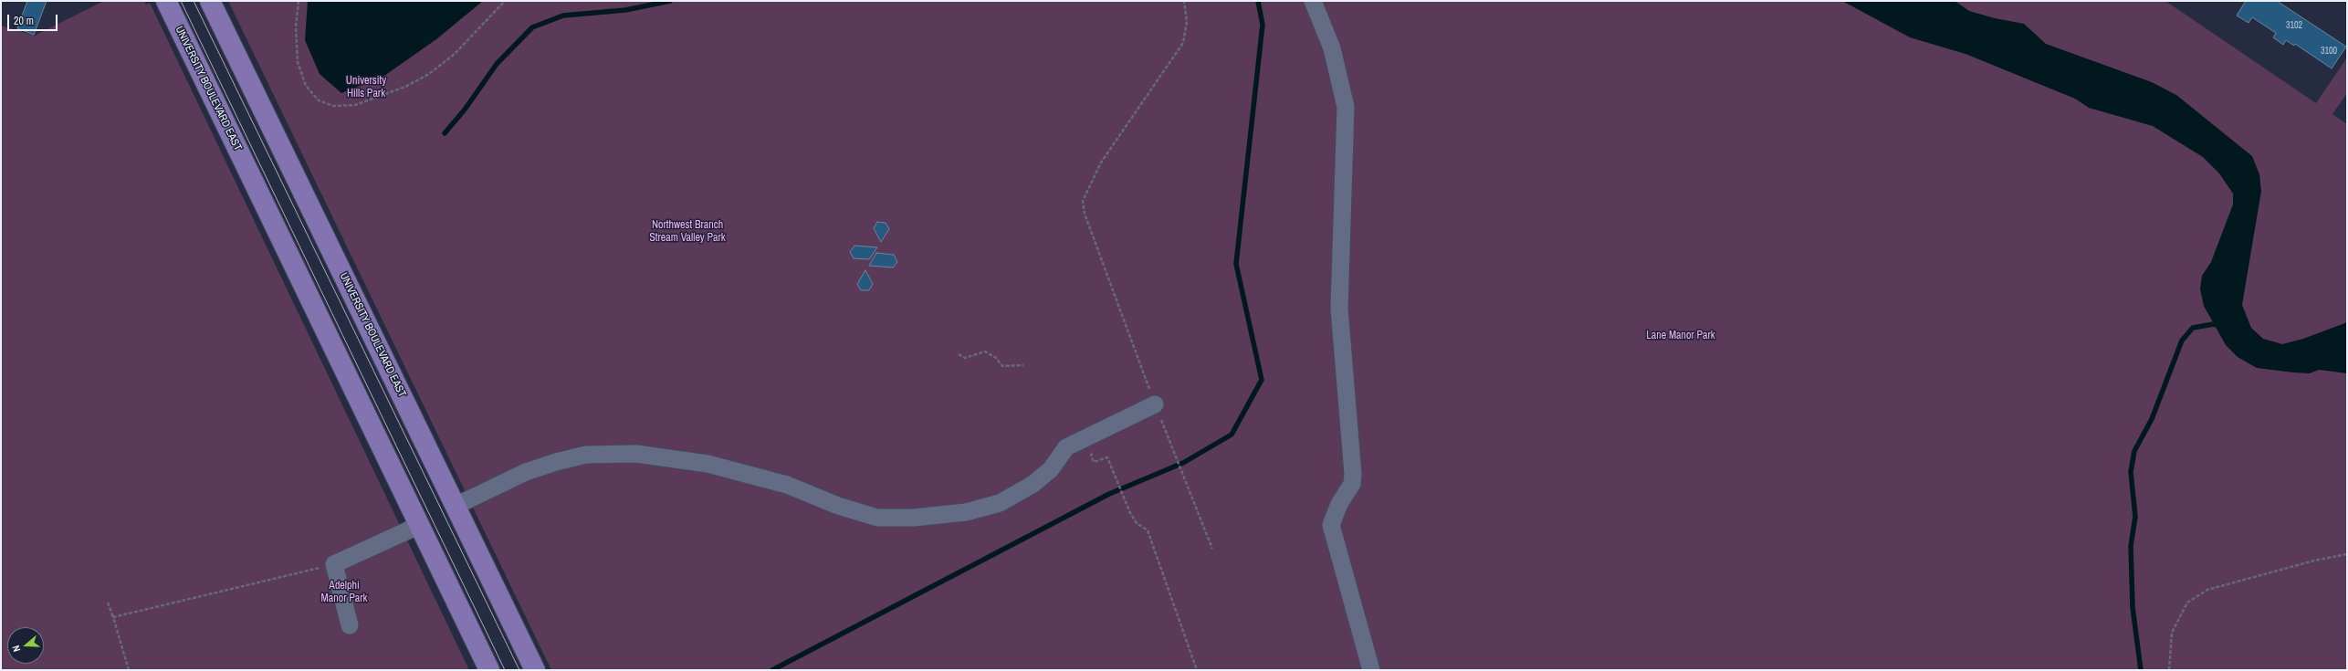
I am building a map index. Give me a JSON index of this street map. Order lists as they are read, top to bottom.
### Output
{
  "streets": {
    "main road": ["UNIVERSITY BOULEVARD EAST"]
  },
  "parks": [
    "University Hills Park",
    "Northwest Branch Stream Valley Park",
    "Lane Manor Park",
    "Adelphi Manor Park"
  ],
  "house_numbers": ["3102", "3100"],
  "scale_bar": "20 m",
  "north": "left"
}
